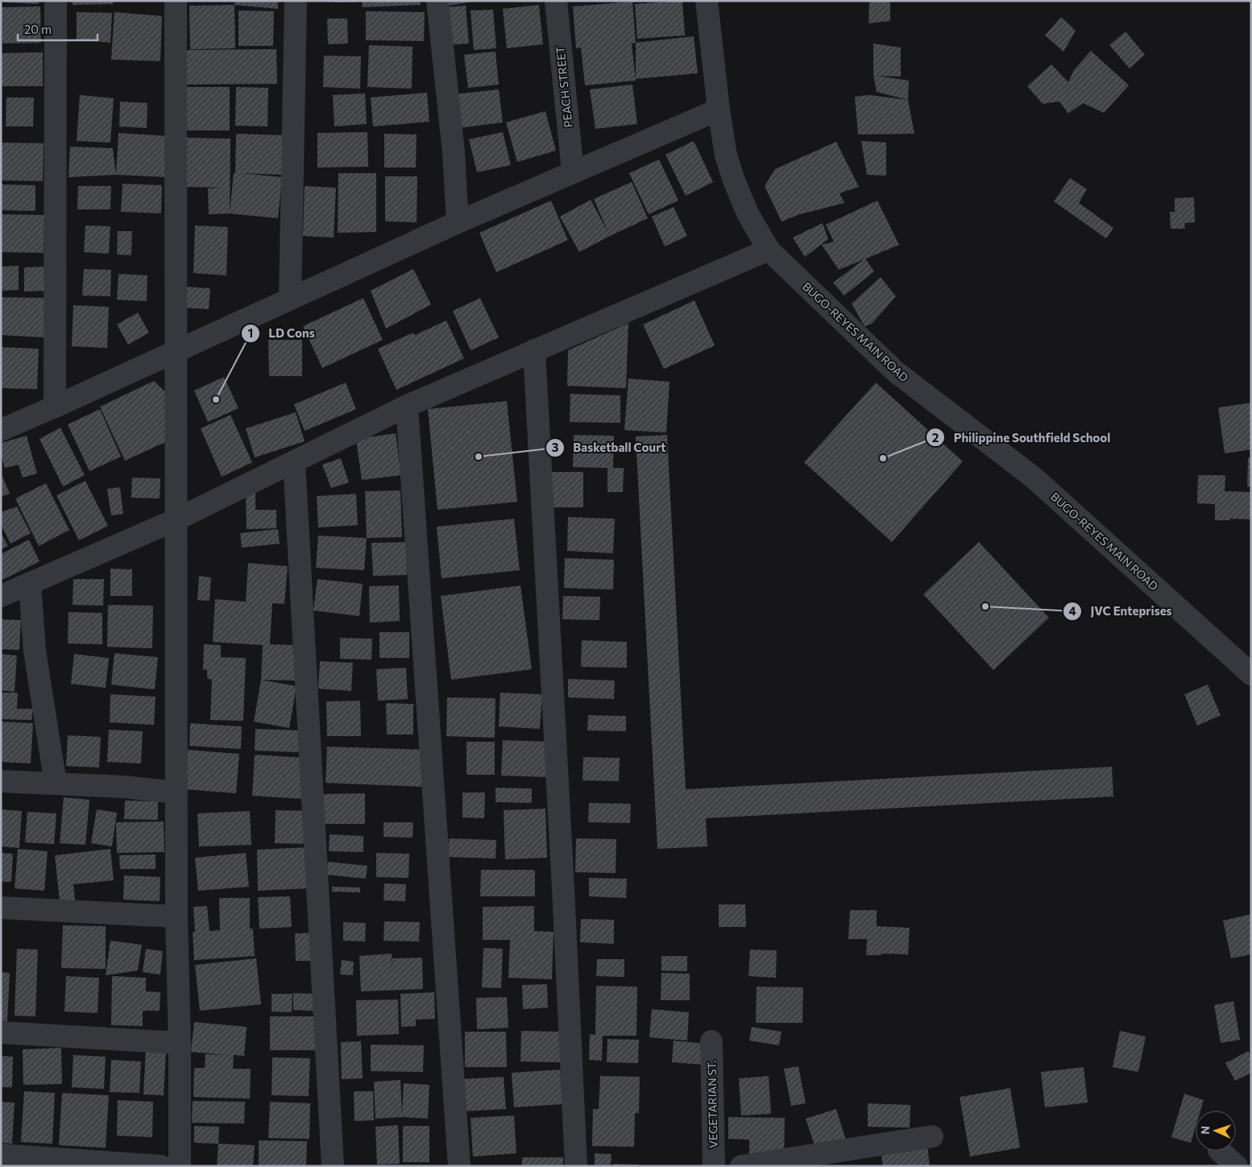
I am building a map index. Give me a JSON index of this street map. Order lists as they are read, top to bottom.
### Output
{
  "streets": {
    "street": ["PEACH STREET", "BUGO-REYES MAIN ROAD", "VEGETARIAN ST."]
  },
  "places": [
    "LD Cons",
    "Basketball Court",
    "Philippine Southfield School",
    "JVC Enteprises"
  ],
  "scale_bar": "20 m",
  "north": "left"
}
